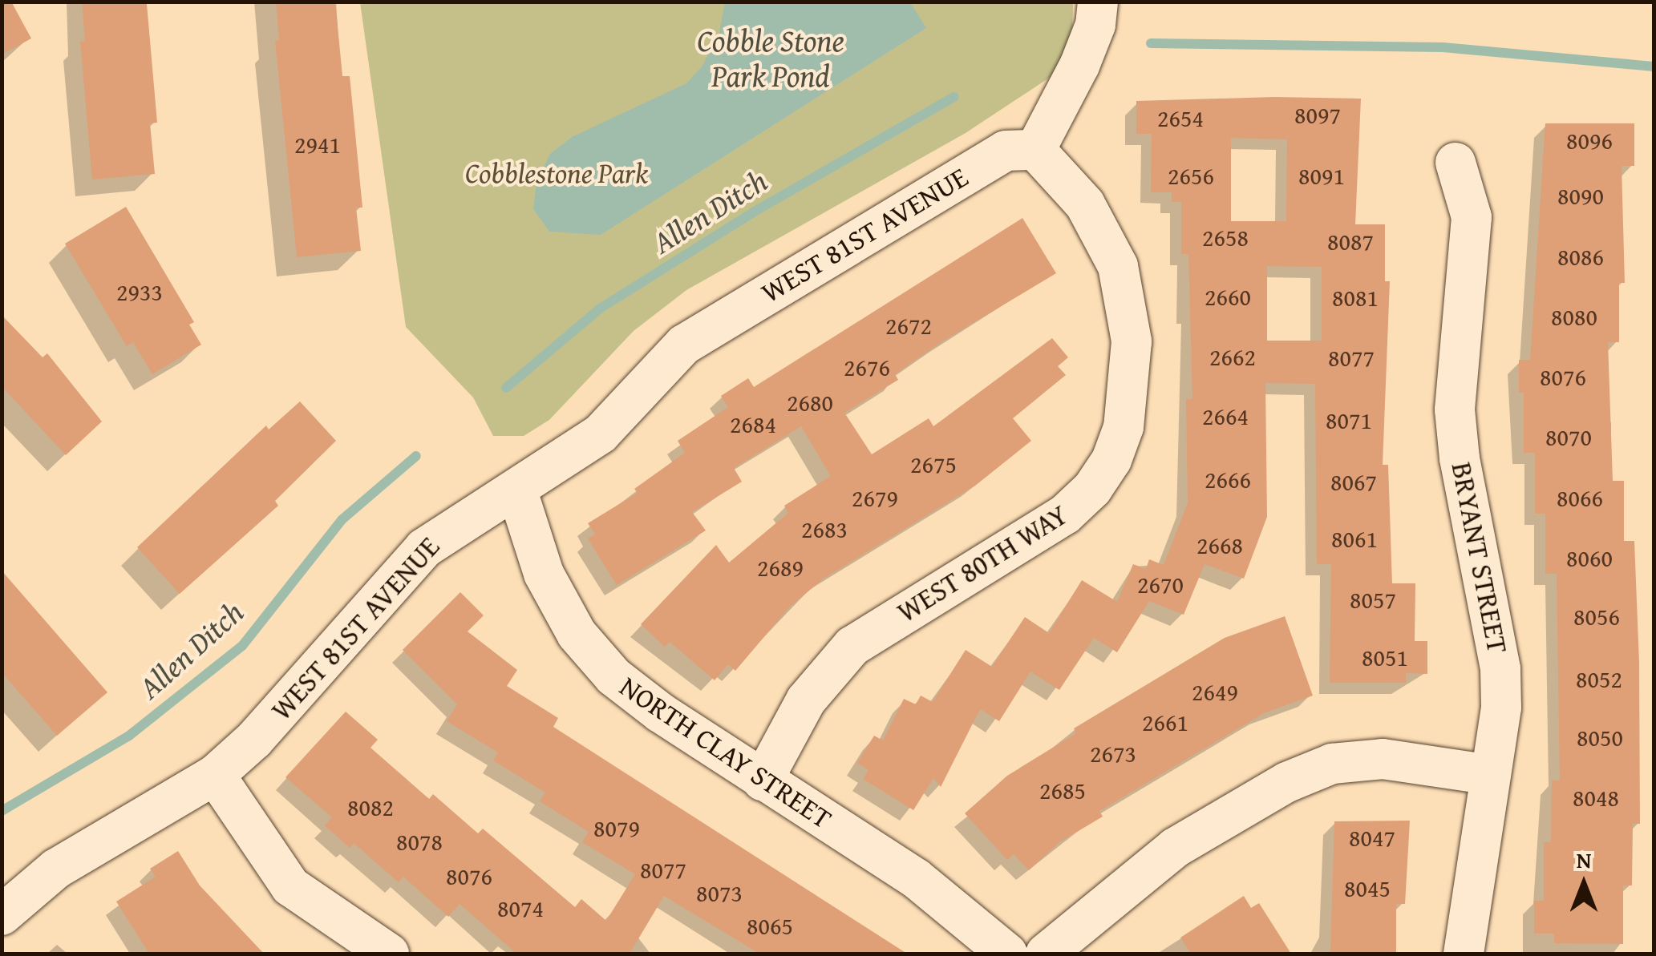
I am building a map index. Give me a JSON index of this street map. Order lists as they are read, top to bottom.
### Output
{
  "streets": {
    "street": [
      "WEST 81ST AVENUE",
      "BRYANT STREET",
      "WEST 80TH WAY",
      "NORTH CLAY STREET"
    ]
  },
  "crossings": [
    ["WEST 81ST AVENUE", "WEST 80TH WAY"],
    ["WEST 81ST AVENUE", "NORTH CLAY STREET"],
    ["WEST 80TH WAY", "NORTH CLAY STREET"]
  ],
  "water": ["Cobble Stone Park Pond", "Allen Ditch"],
  "parks": ["Cobblestone Park"],
  "house_numbers": [
    "8097",
    "2654",
    "8096",
    "2941",
    "2656",
    "8091",
    "8090",
    "2658",
    "8087",
    "8086",
    "2933",
    "2660",
    "8081",
    "8080",
    "2672",
    "2662",
    "8077",
    "2676",
    "8076",
    "2680",
    "2664",
    "8071",
    "2684",
    "8070",
    "2675",
    "2666",
    "8067",
    "2679",
    "8066",
    "2683",
    "8061",
    "2668",
    "8060",
    "2689",
    "2670",
    "8057",
    "8056",
    "8051",
    "8052",
    "2649",
    "2661",
    "8050",
    "2673",
    "2685",
    "8048",
    "8082",
    "8079",
    "8047",
    "8078",
    "8077",
    "8076",
    "8045",
    "8073",
    "8074",
    "8065"
  ],
  "north": "top"
}
